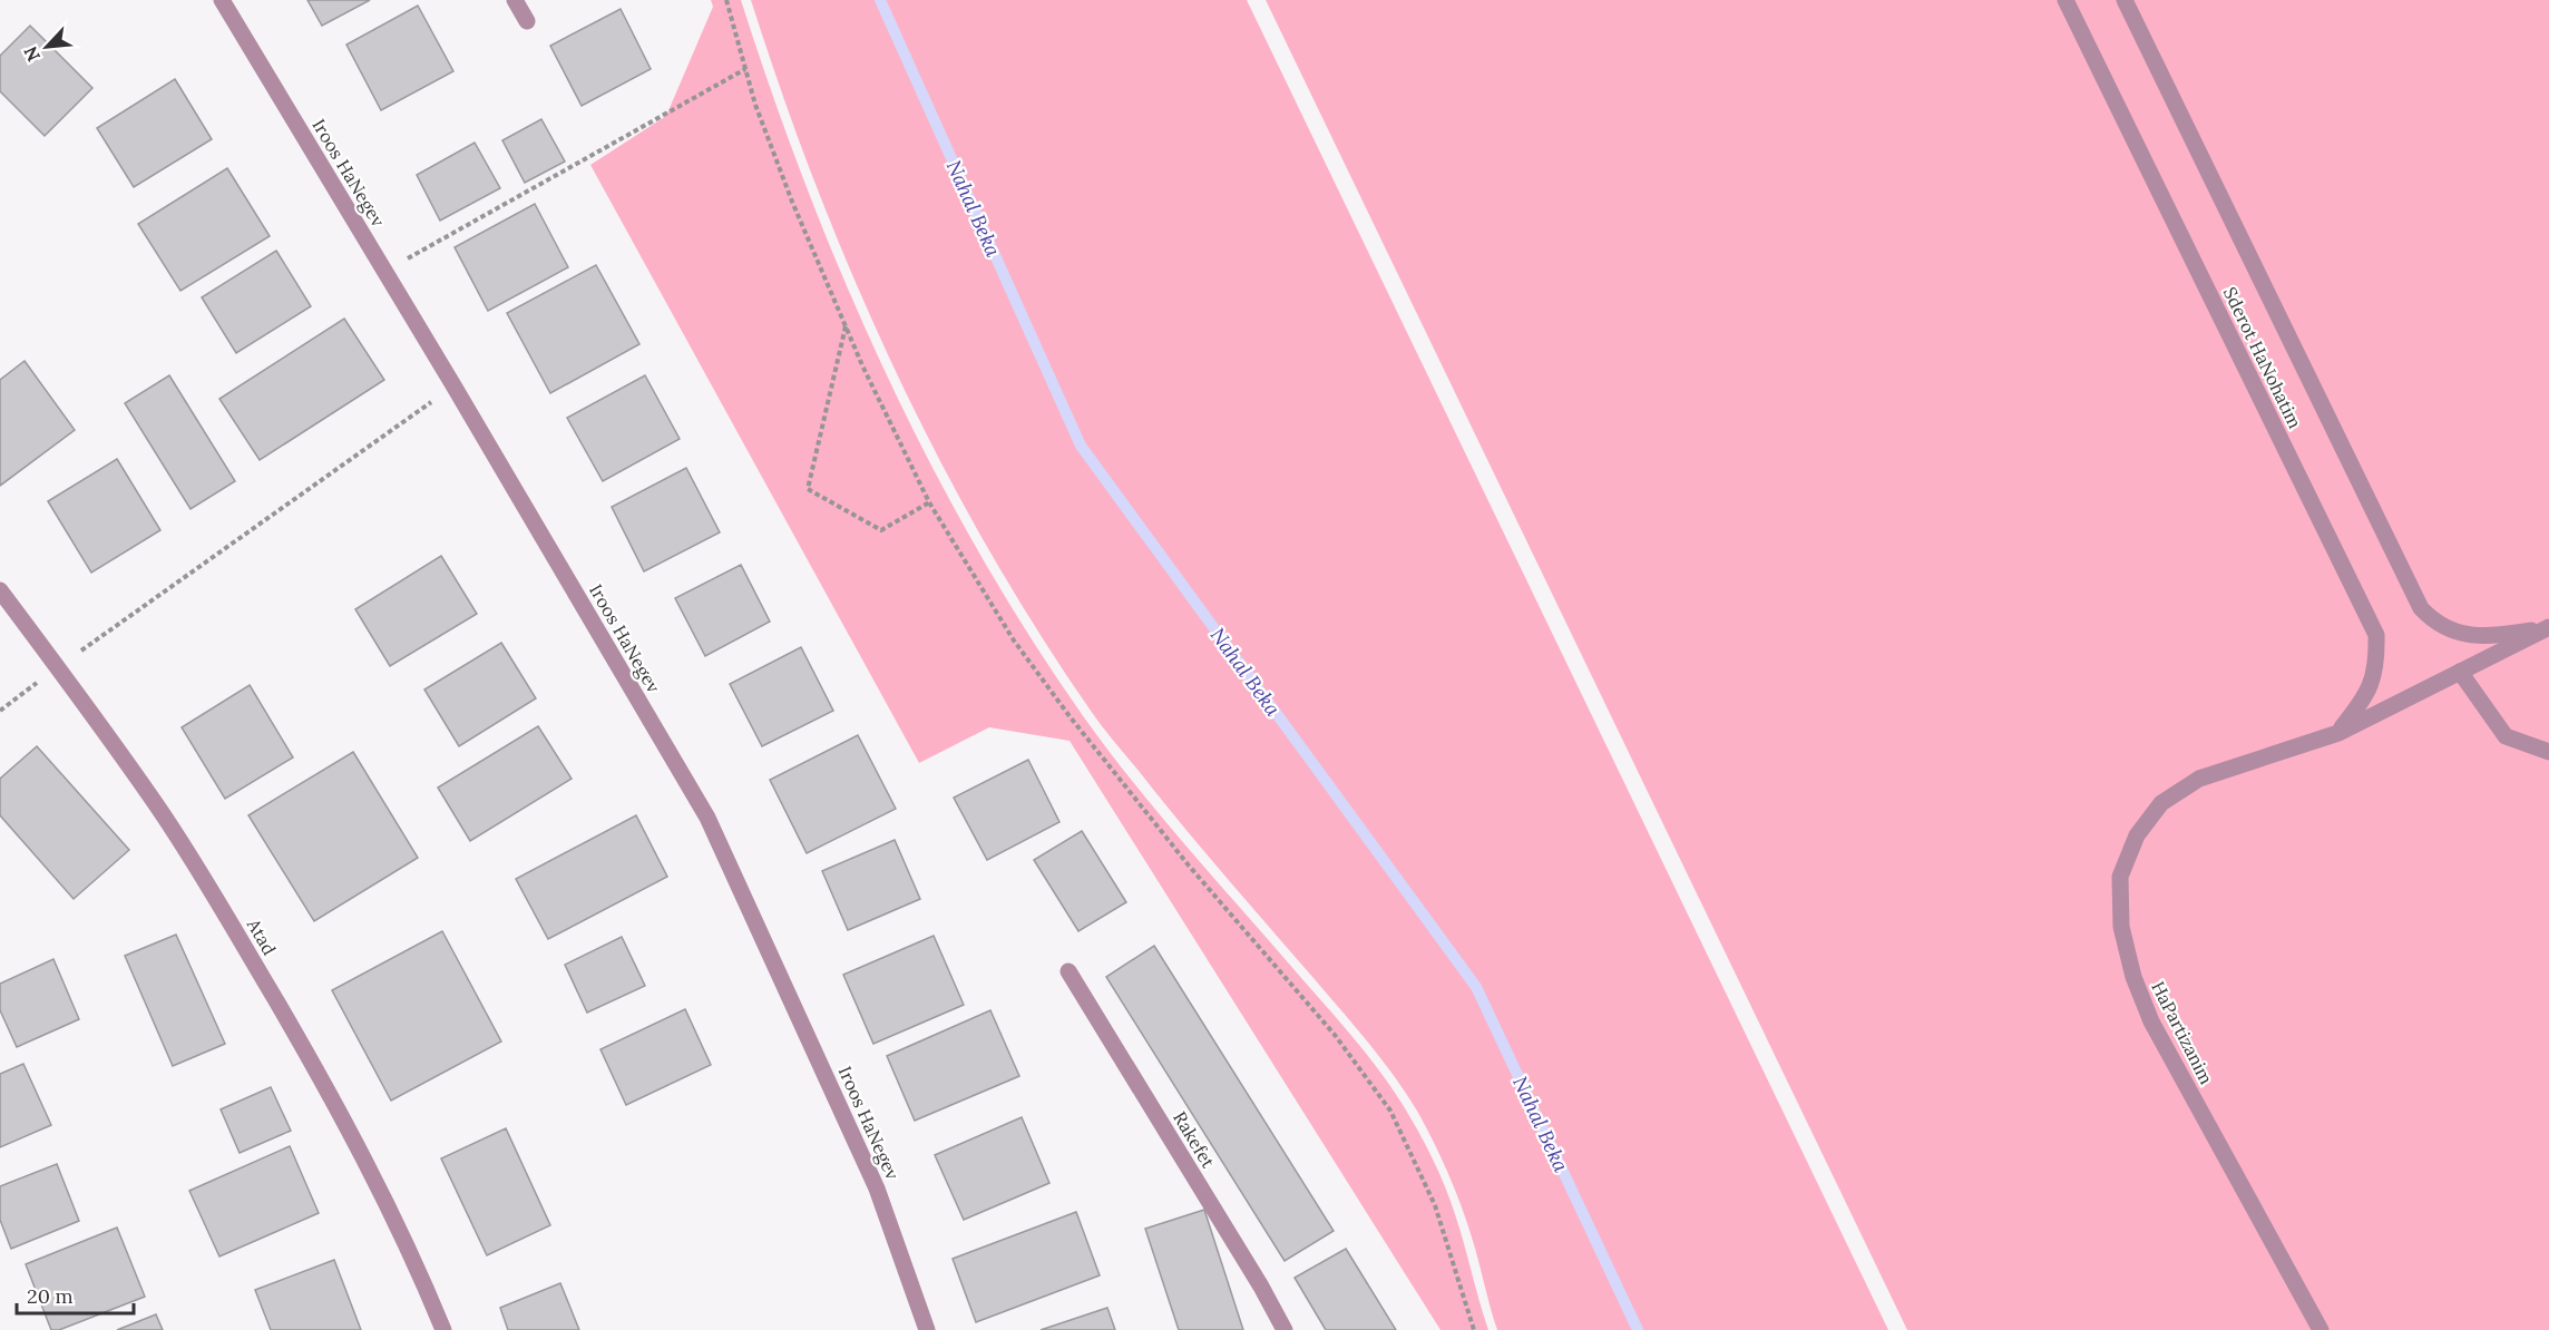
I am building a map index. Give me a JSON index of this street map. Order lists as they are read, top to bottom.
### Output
{
  "streets": {
    "street": [
      "Iroos HaNegev",
      "Sderot HaNohatim",
      "Atad",
      "HaPartizanim",
      "Rakefet"
    ]
  },
  "crossings": [
    ["Sderot HaNohatim", "HaPartizanim"]
  ],
  "water": ["Nahal Beka"],
  "scale_bar": "20 m",
  "north": "bottom left"
}
